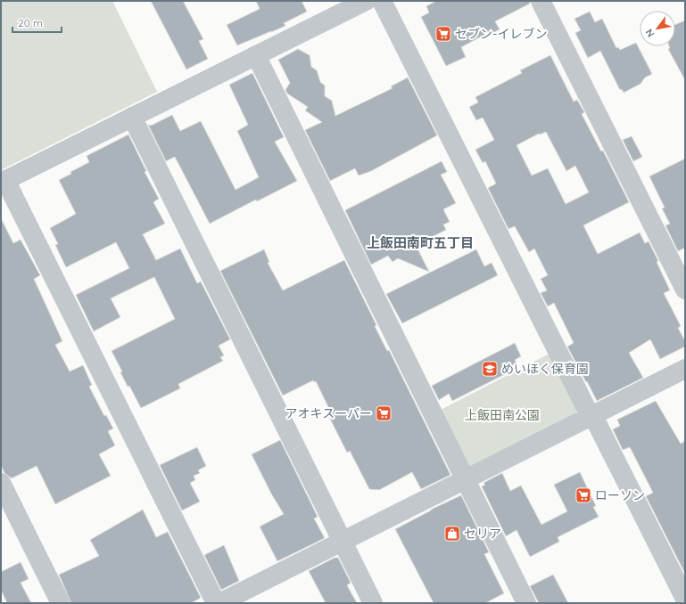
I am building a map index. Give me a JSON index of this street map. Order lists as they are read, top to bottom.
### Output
{
  "districts": ["上飯田南町五丁目"],
  "parks": ["上飯田南公園"],
  "places": {
    "supermarket": ["セブン-イレブン", "アオキスーパー", "ローソン"],
    "school or university": ["めいほく保育園"],
    "shop": ["セリア"]
  },
  "scale_bar": "20 m",
  "north": "bottom left"
}
